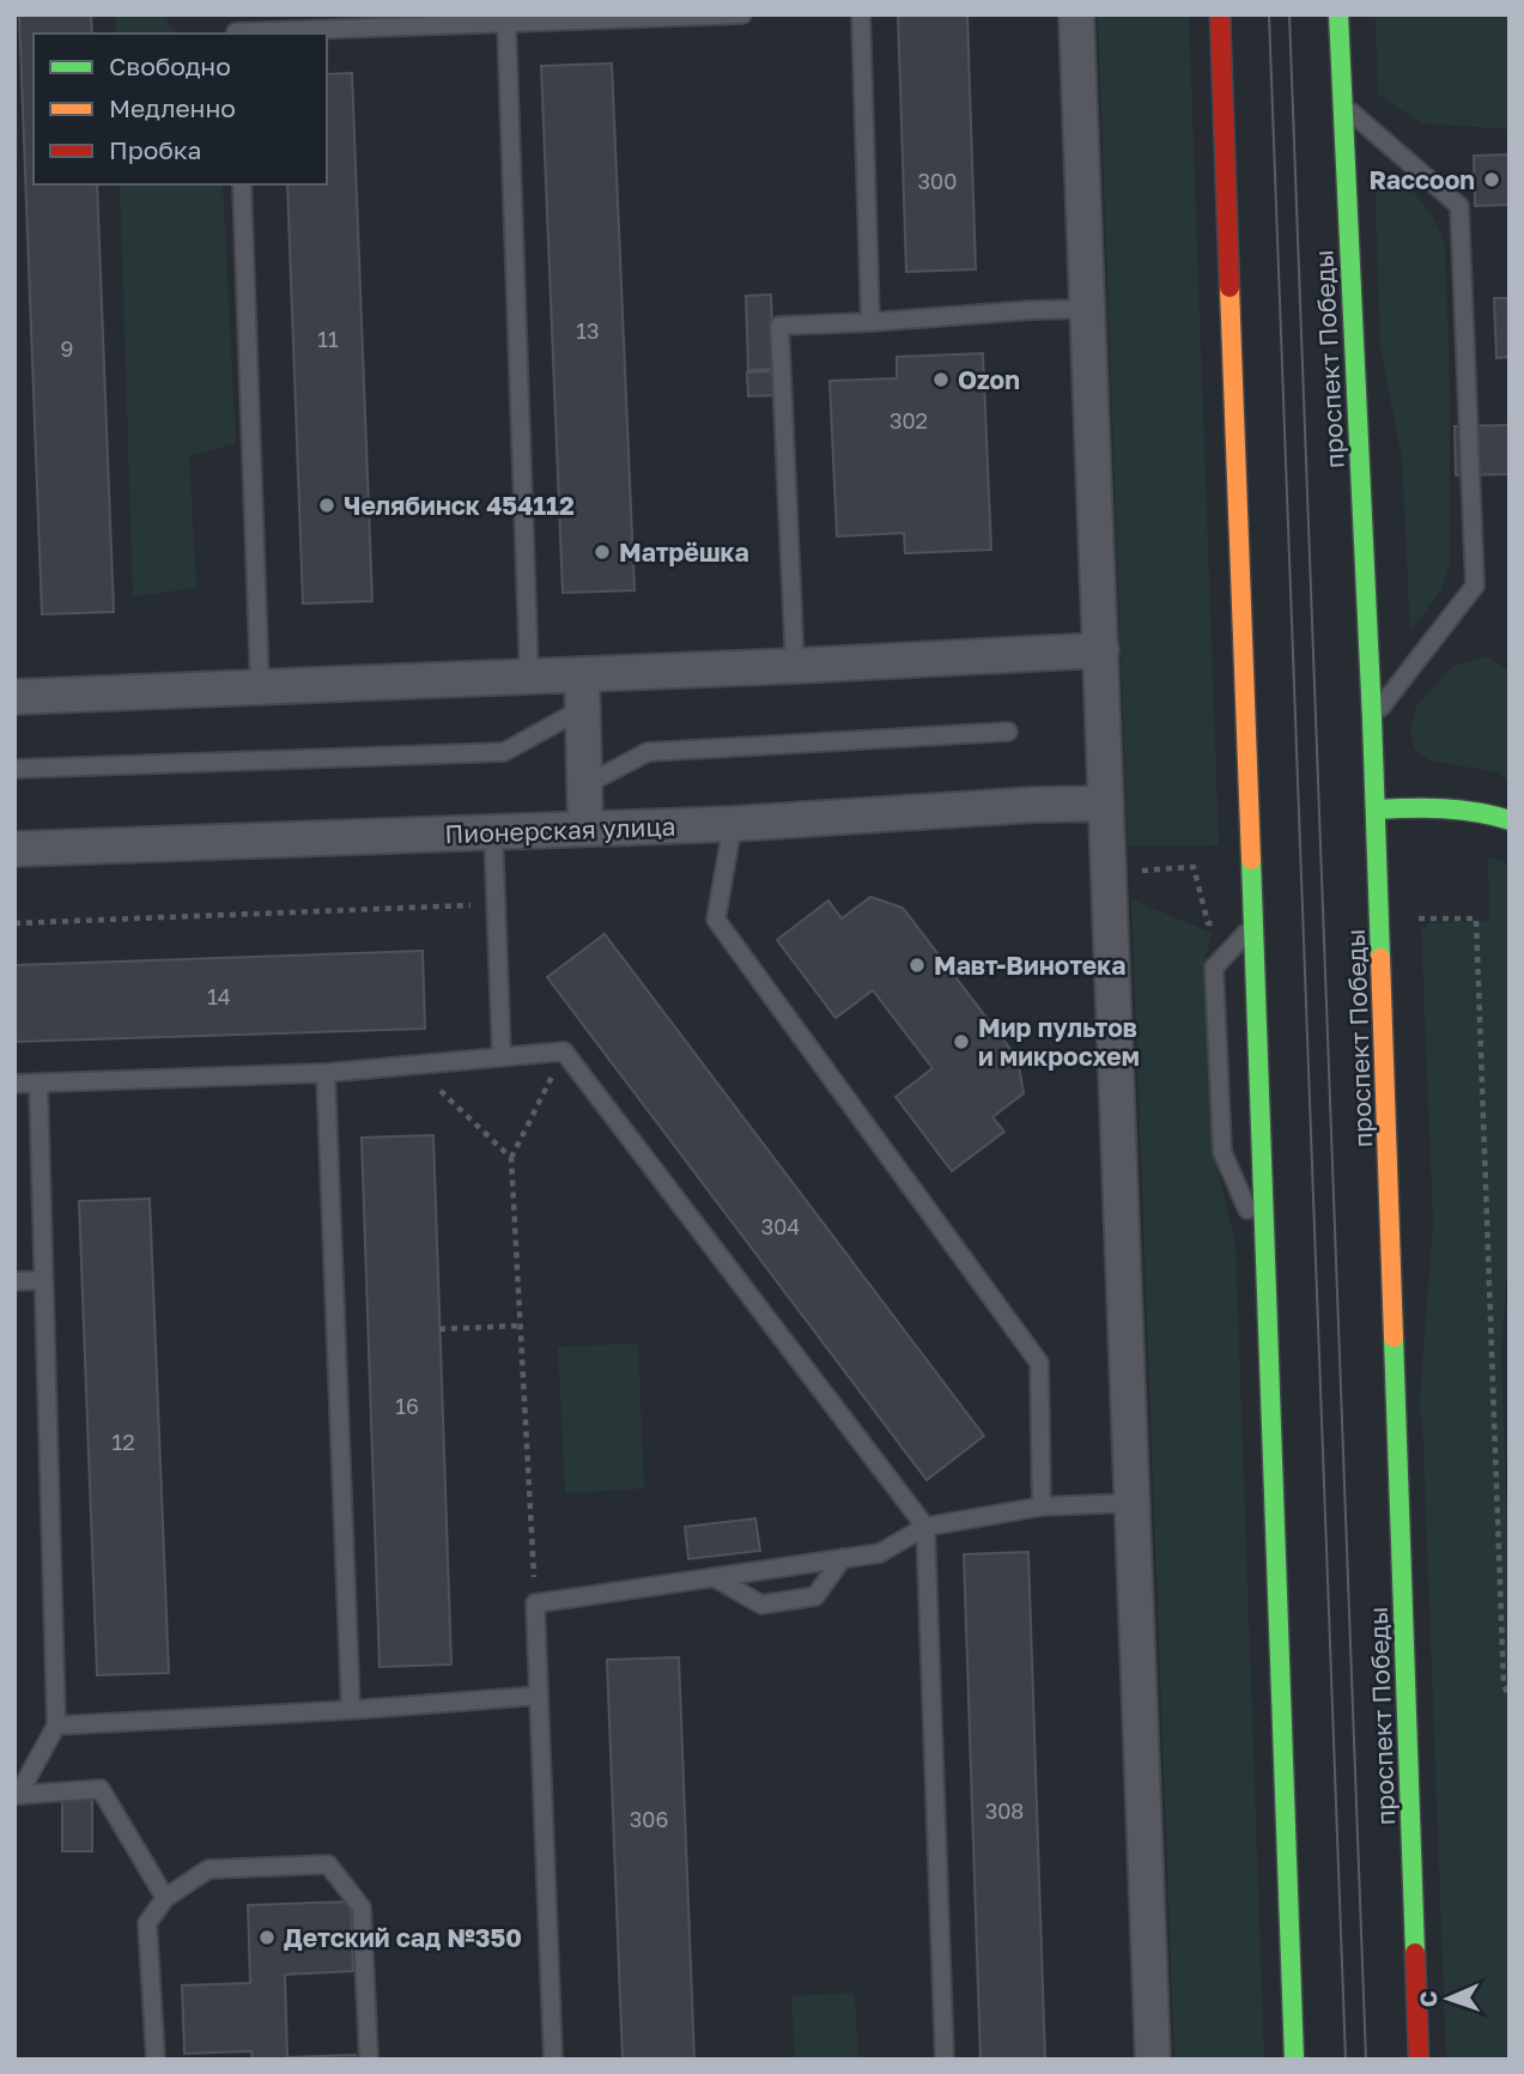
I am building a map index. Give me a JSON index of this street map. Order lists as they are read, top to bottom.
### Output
{
  "streets": {
    "main road": ["проспект Победы"],
    "street": ["Пионерская улица"]
  },
  "places": [
    "Raсcoon",
    "Ozon",
    "Челябинск 454112",
    "Матрёшка",
    "Мавт-Винотека",
    "Мир пультов и микросхем",
    "Детский сад №350"
  ],
  "house_numbers": [
    "300",
    "13",
    "11",
    "9",
    "302",
    "14",
    "304",
    "16",
    "12",
    "308",
    "306"
  ],
  "legend": ["Свободно", "Медленно", "Пробка"],
  "north": "left"
}
